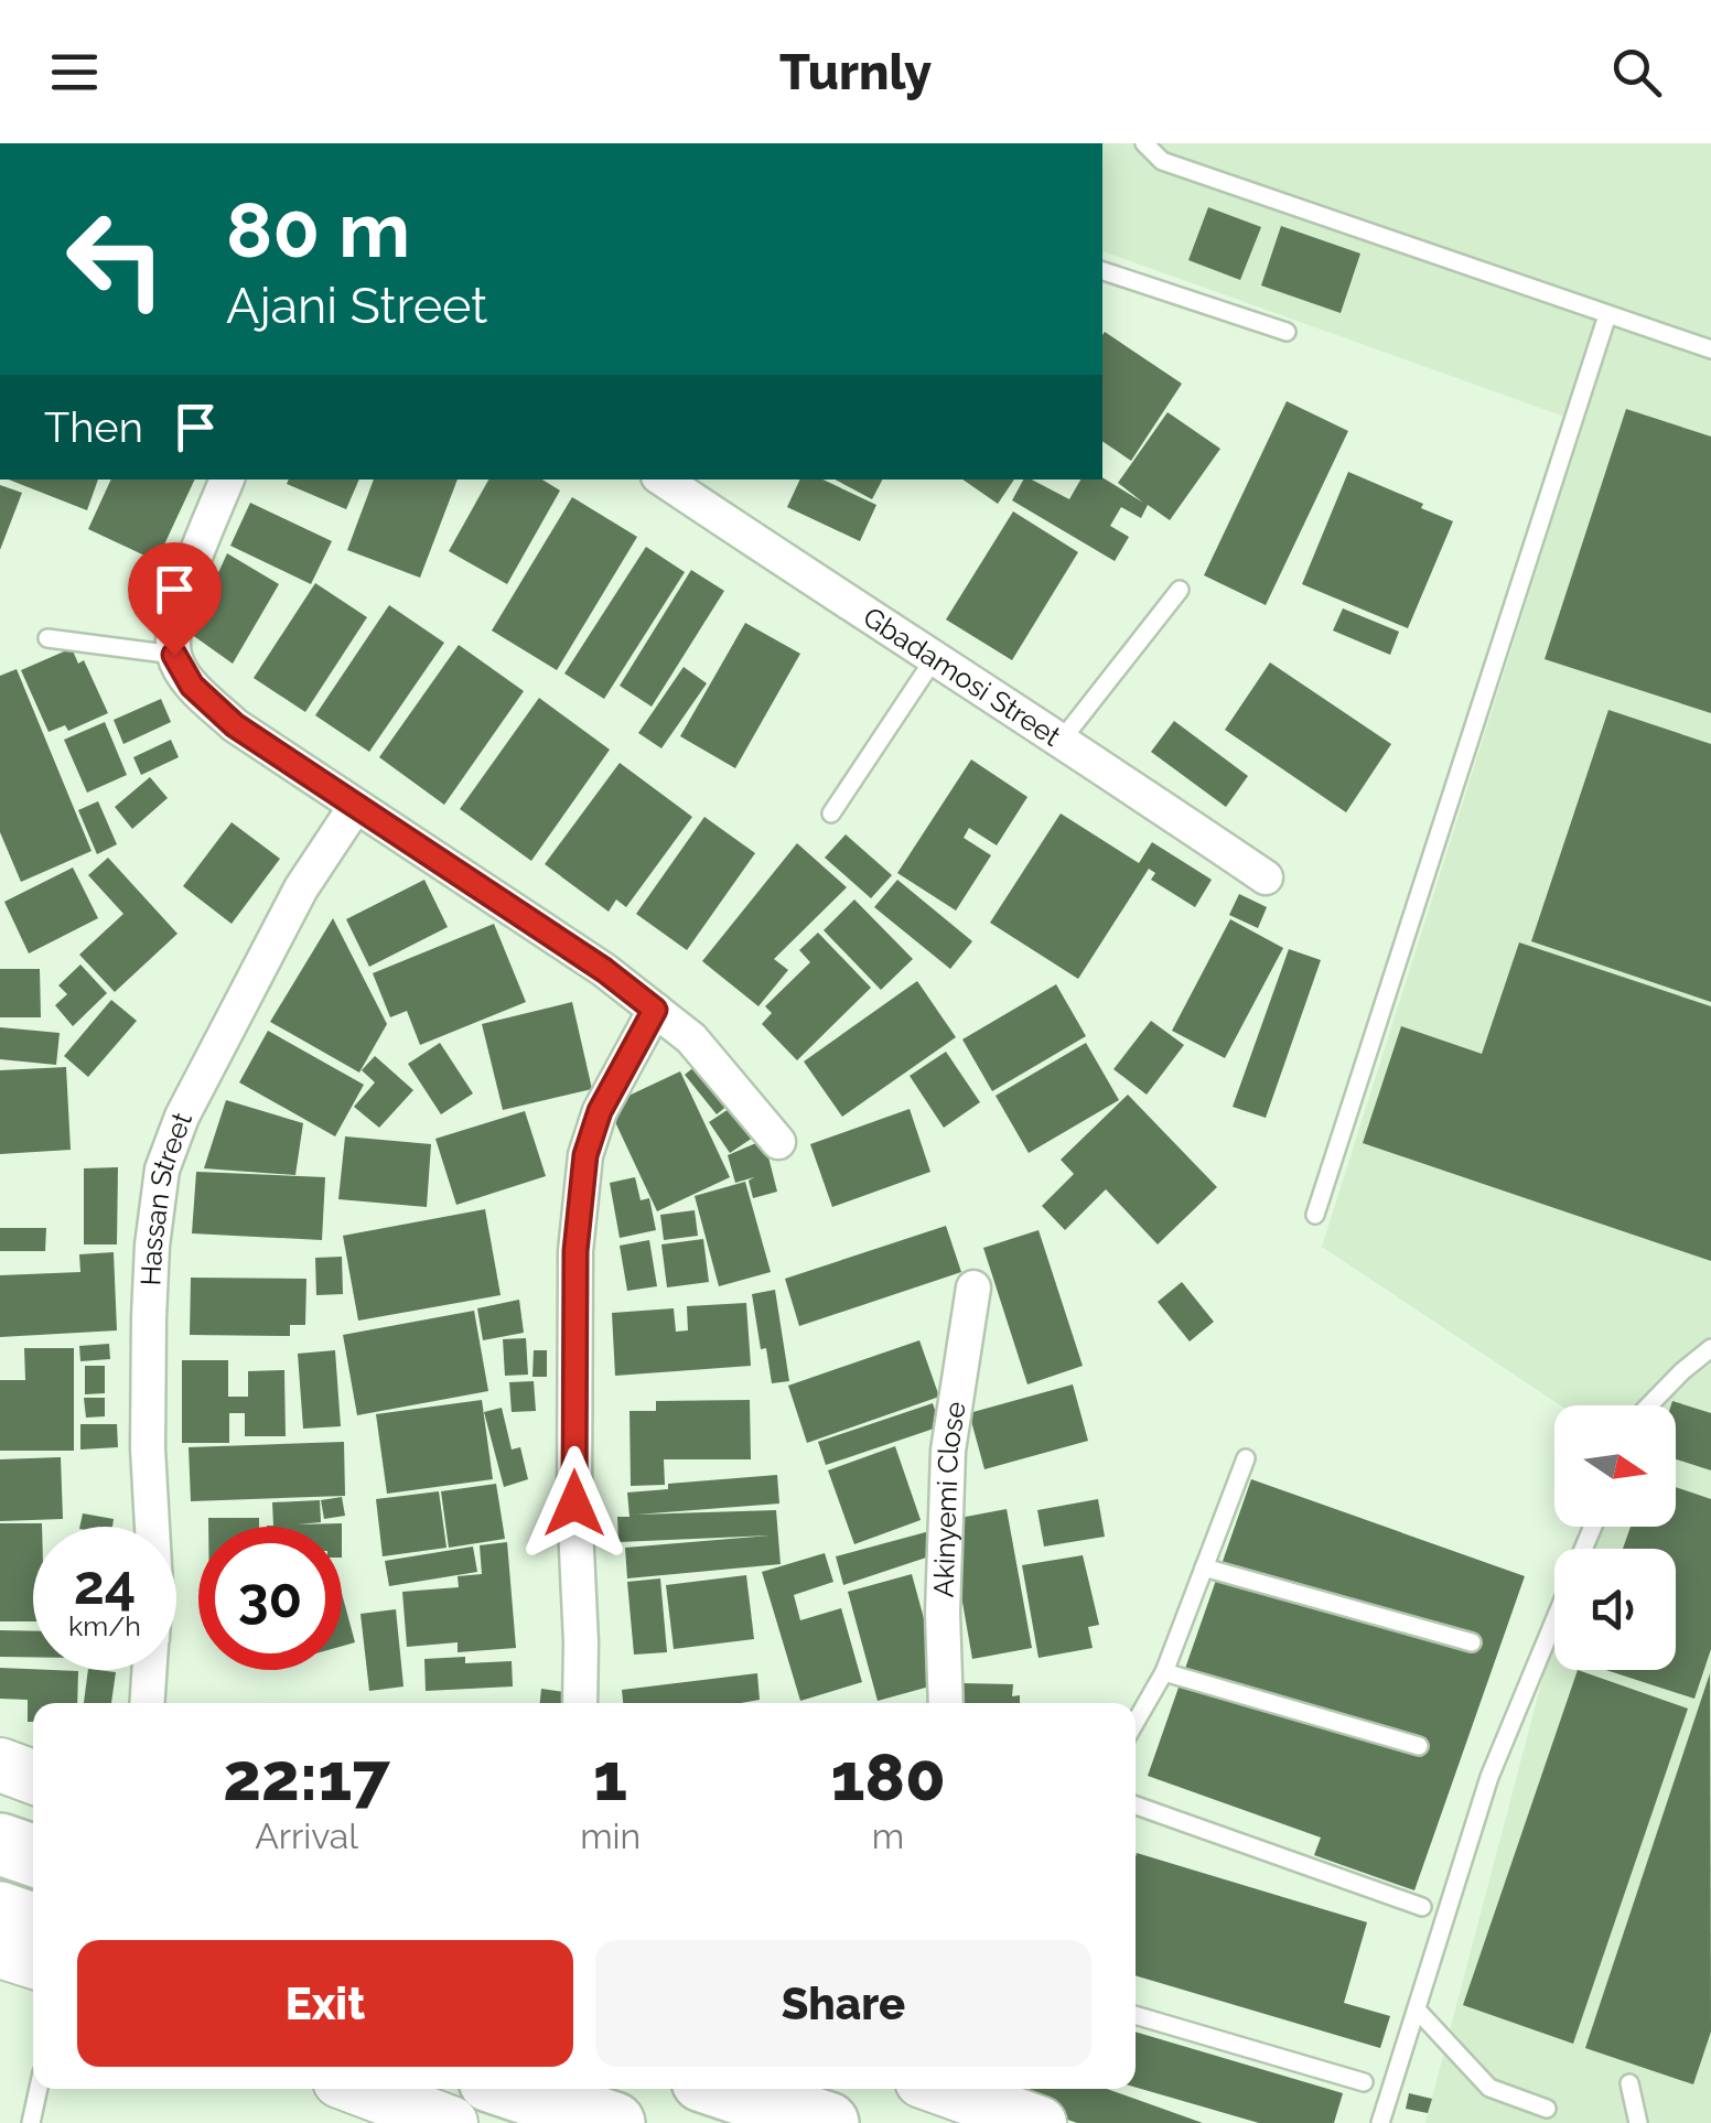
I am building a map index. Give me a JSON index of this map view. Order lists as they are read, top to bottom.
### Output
{
  "streets": {
    "street": ["Gbadamosi Street", "Hassan Street", "Akinyemi Close"]
  },
  "north": "right",
  "page": {
    "header": "Turnly",
    "turn": ["80 m", "Ajani Street"],
    "then": "Then",
    "speed": "24 km/h",
    "limit": "30",
    "eta": [
      "22:17",
      "Arrival",
      "1",
      "min",
      "180",
      "m"
    ],
    "buttons": ["Exit", "Share"]
  }
}
